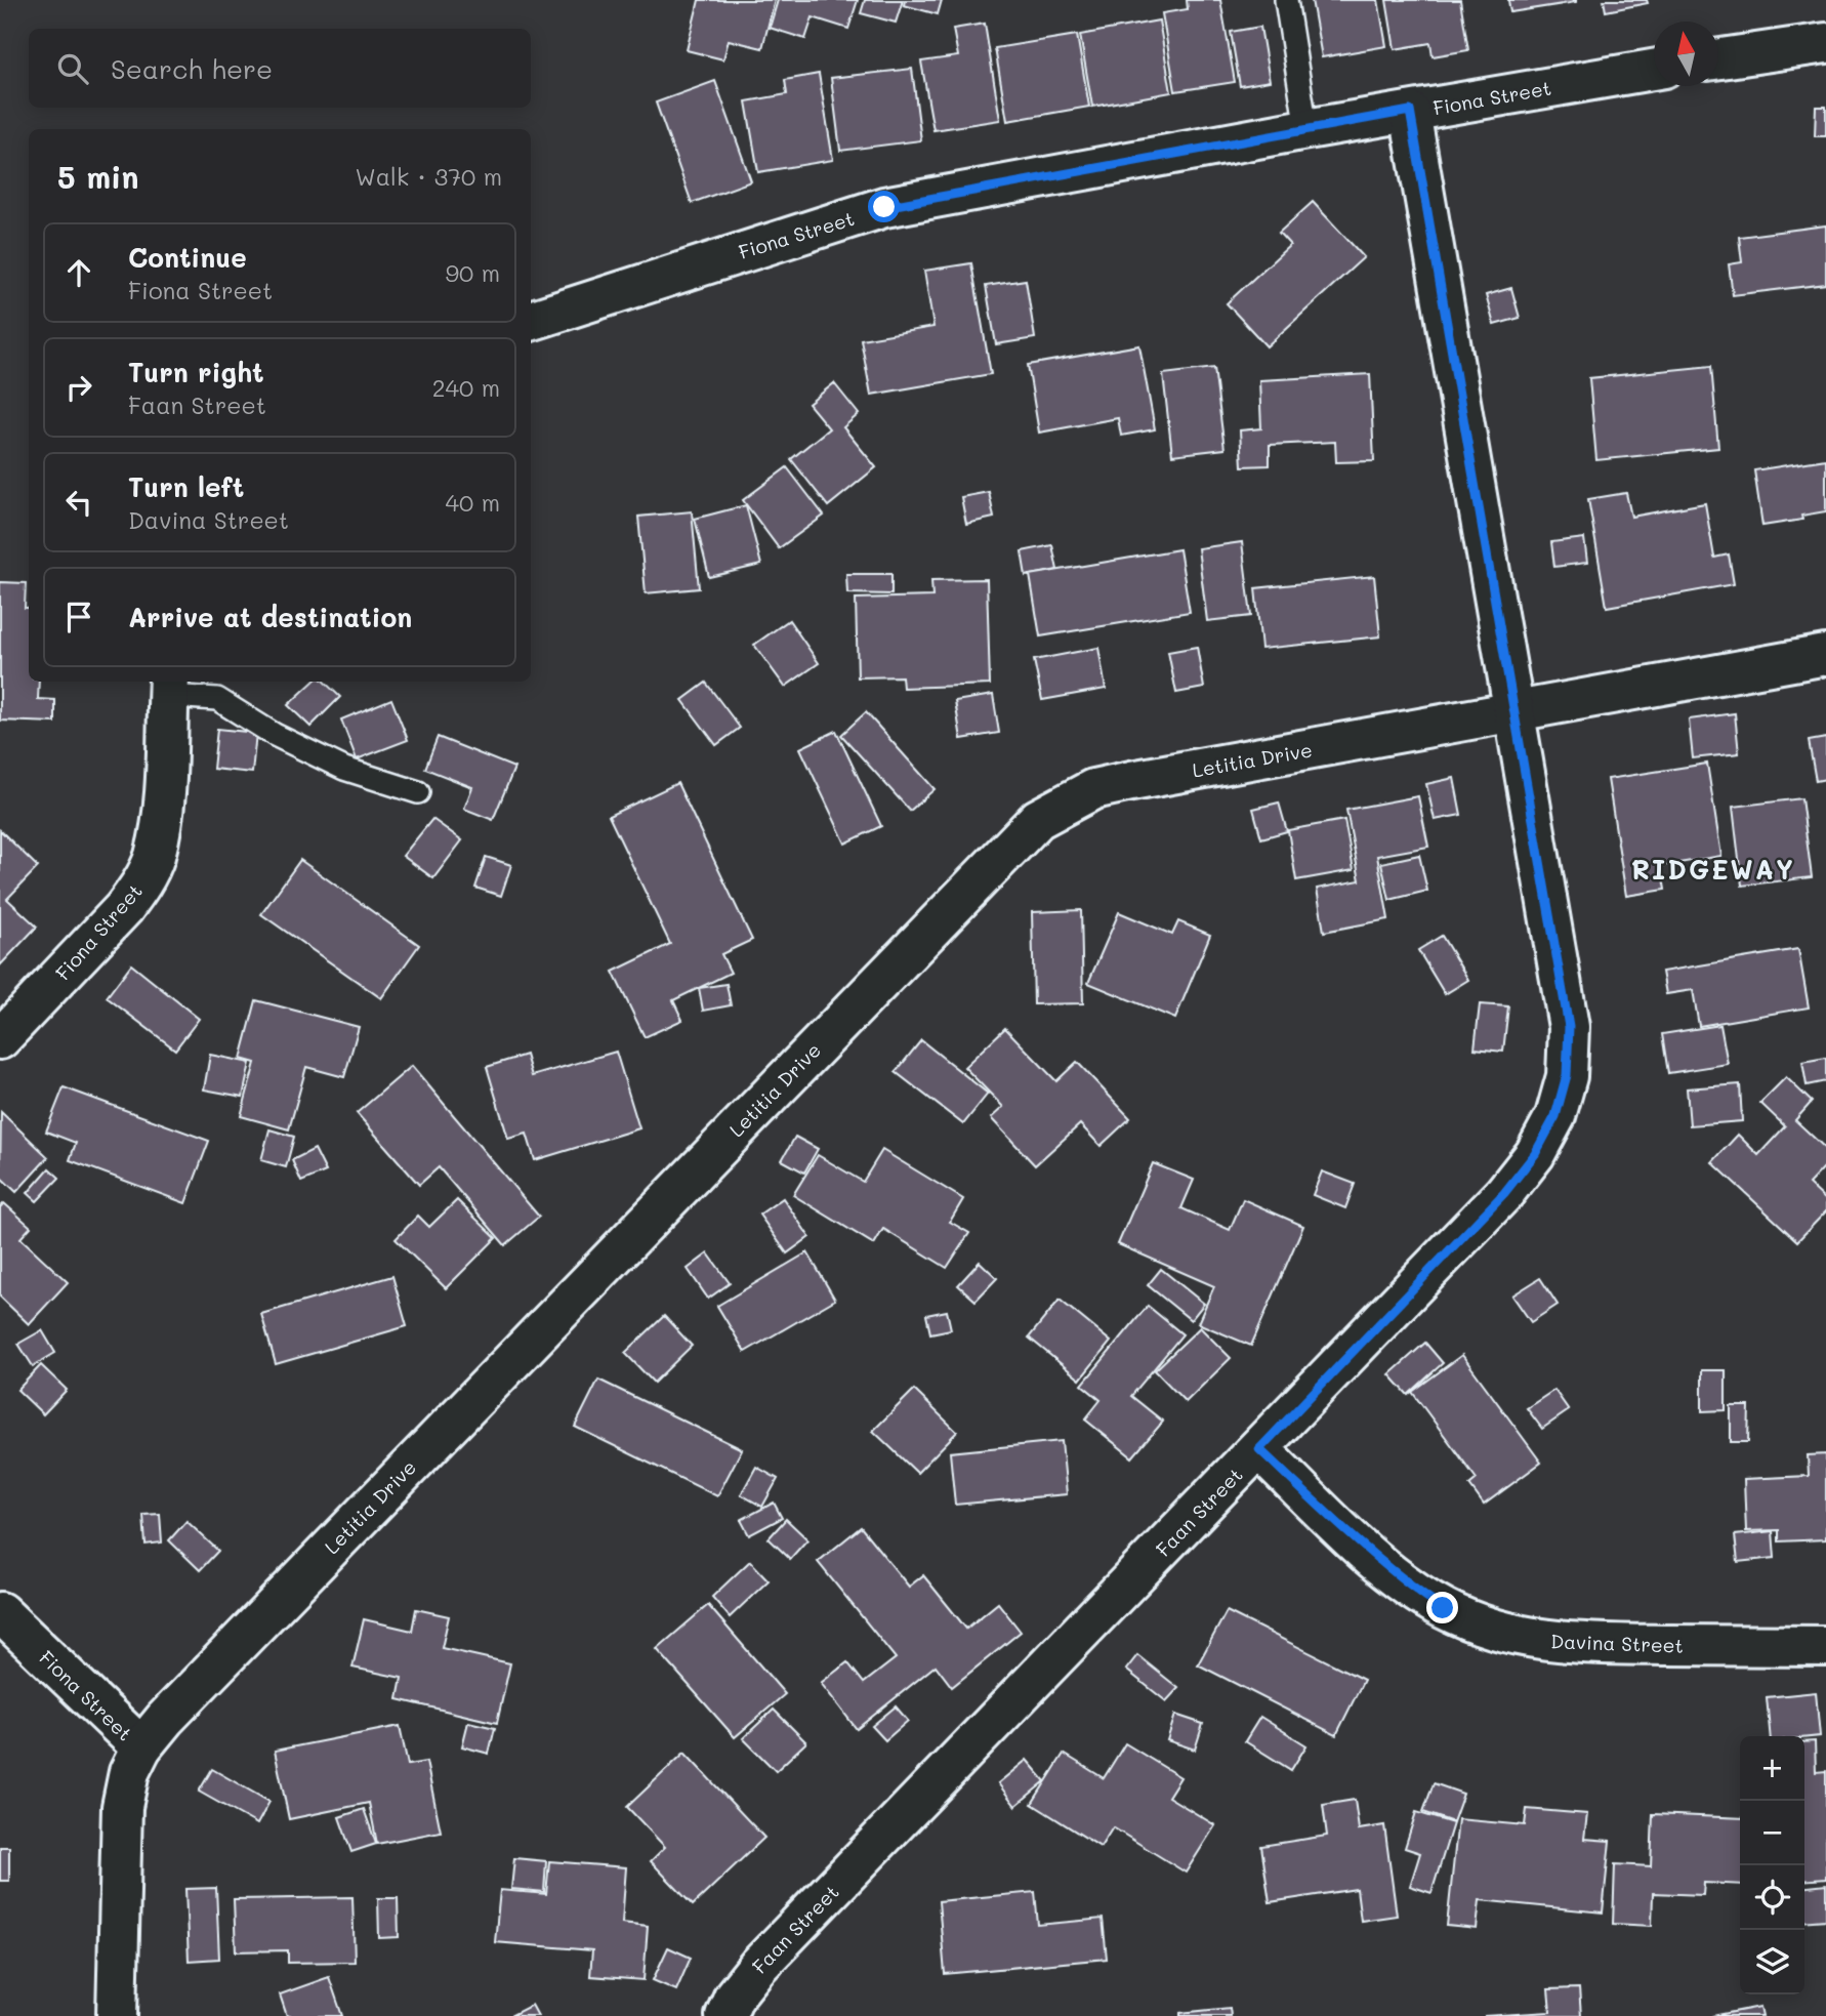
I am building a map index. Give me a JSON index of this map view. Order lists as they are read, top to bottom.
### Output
{
  "streets": {
    "street": [
      "Fiona Street",
      "Letitia Drive",
      "Faan Street",
      "Davina Street"
    ]
  },
  "crossings": [
    ["Fiona Street", "Letitia Drive"],
    ["Fiona Street", "Faan Street"],
    ["Letitia Drive", "Faan Street"],
    ["Faan Street", "Davina Street"]
  ],
  "districts": ["RIDGEWAY"],
  "north": "top",
  "page": {
    "search": "Search here",
    "heading": ["5 min", "Walk · 370 m"],
    "list": [
      ["Continue", "Fiona Street", "90 m"],
      ["Turn right", "Faan Street", "240 m"],
      ["Turn left", "Davina Street", "40 m"],
      "Arrive at destination"
    ],
    "map_buttons": ["+", "−"]
  }
}
